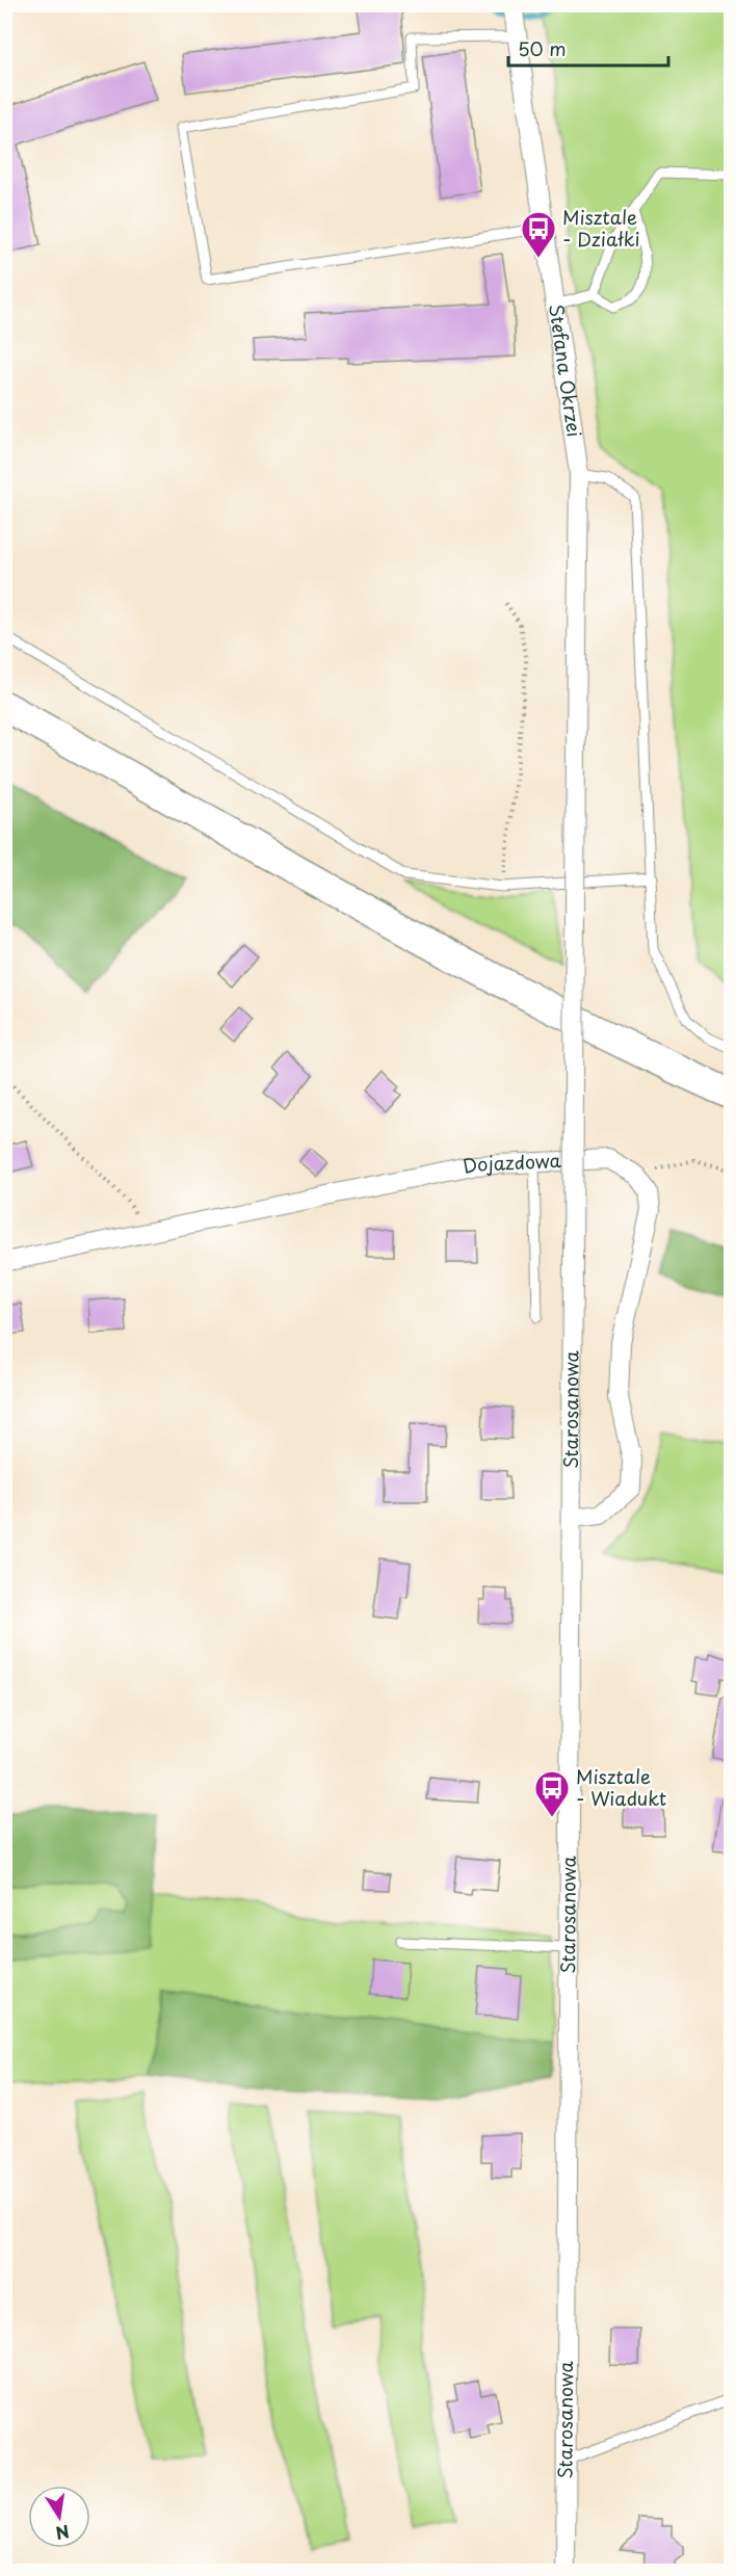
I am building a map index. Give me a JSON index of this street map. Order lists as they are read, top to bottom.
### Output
{
  "streets": {
    "street": ["Stefana Okrzei", "Dojazdowa", "Starosanowa"]
  },
  "crossings": [
    ["Stefana Okrzei", "Starosanowa"]
  ],
  "places": {
    "bus stop": ["Misztale - Działki", "Misztale - Wiadukt"]
  },
  "scale_bar": "50 m",
  "north": "bottom"
}
